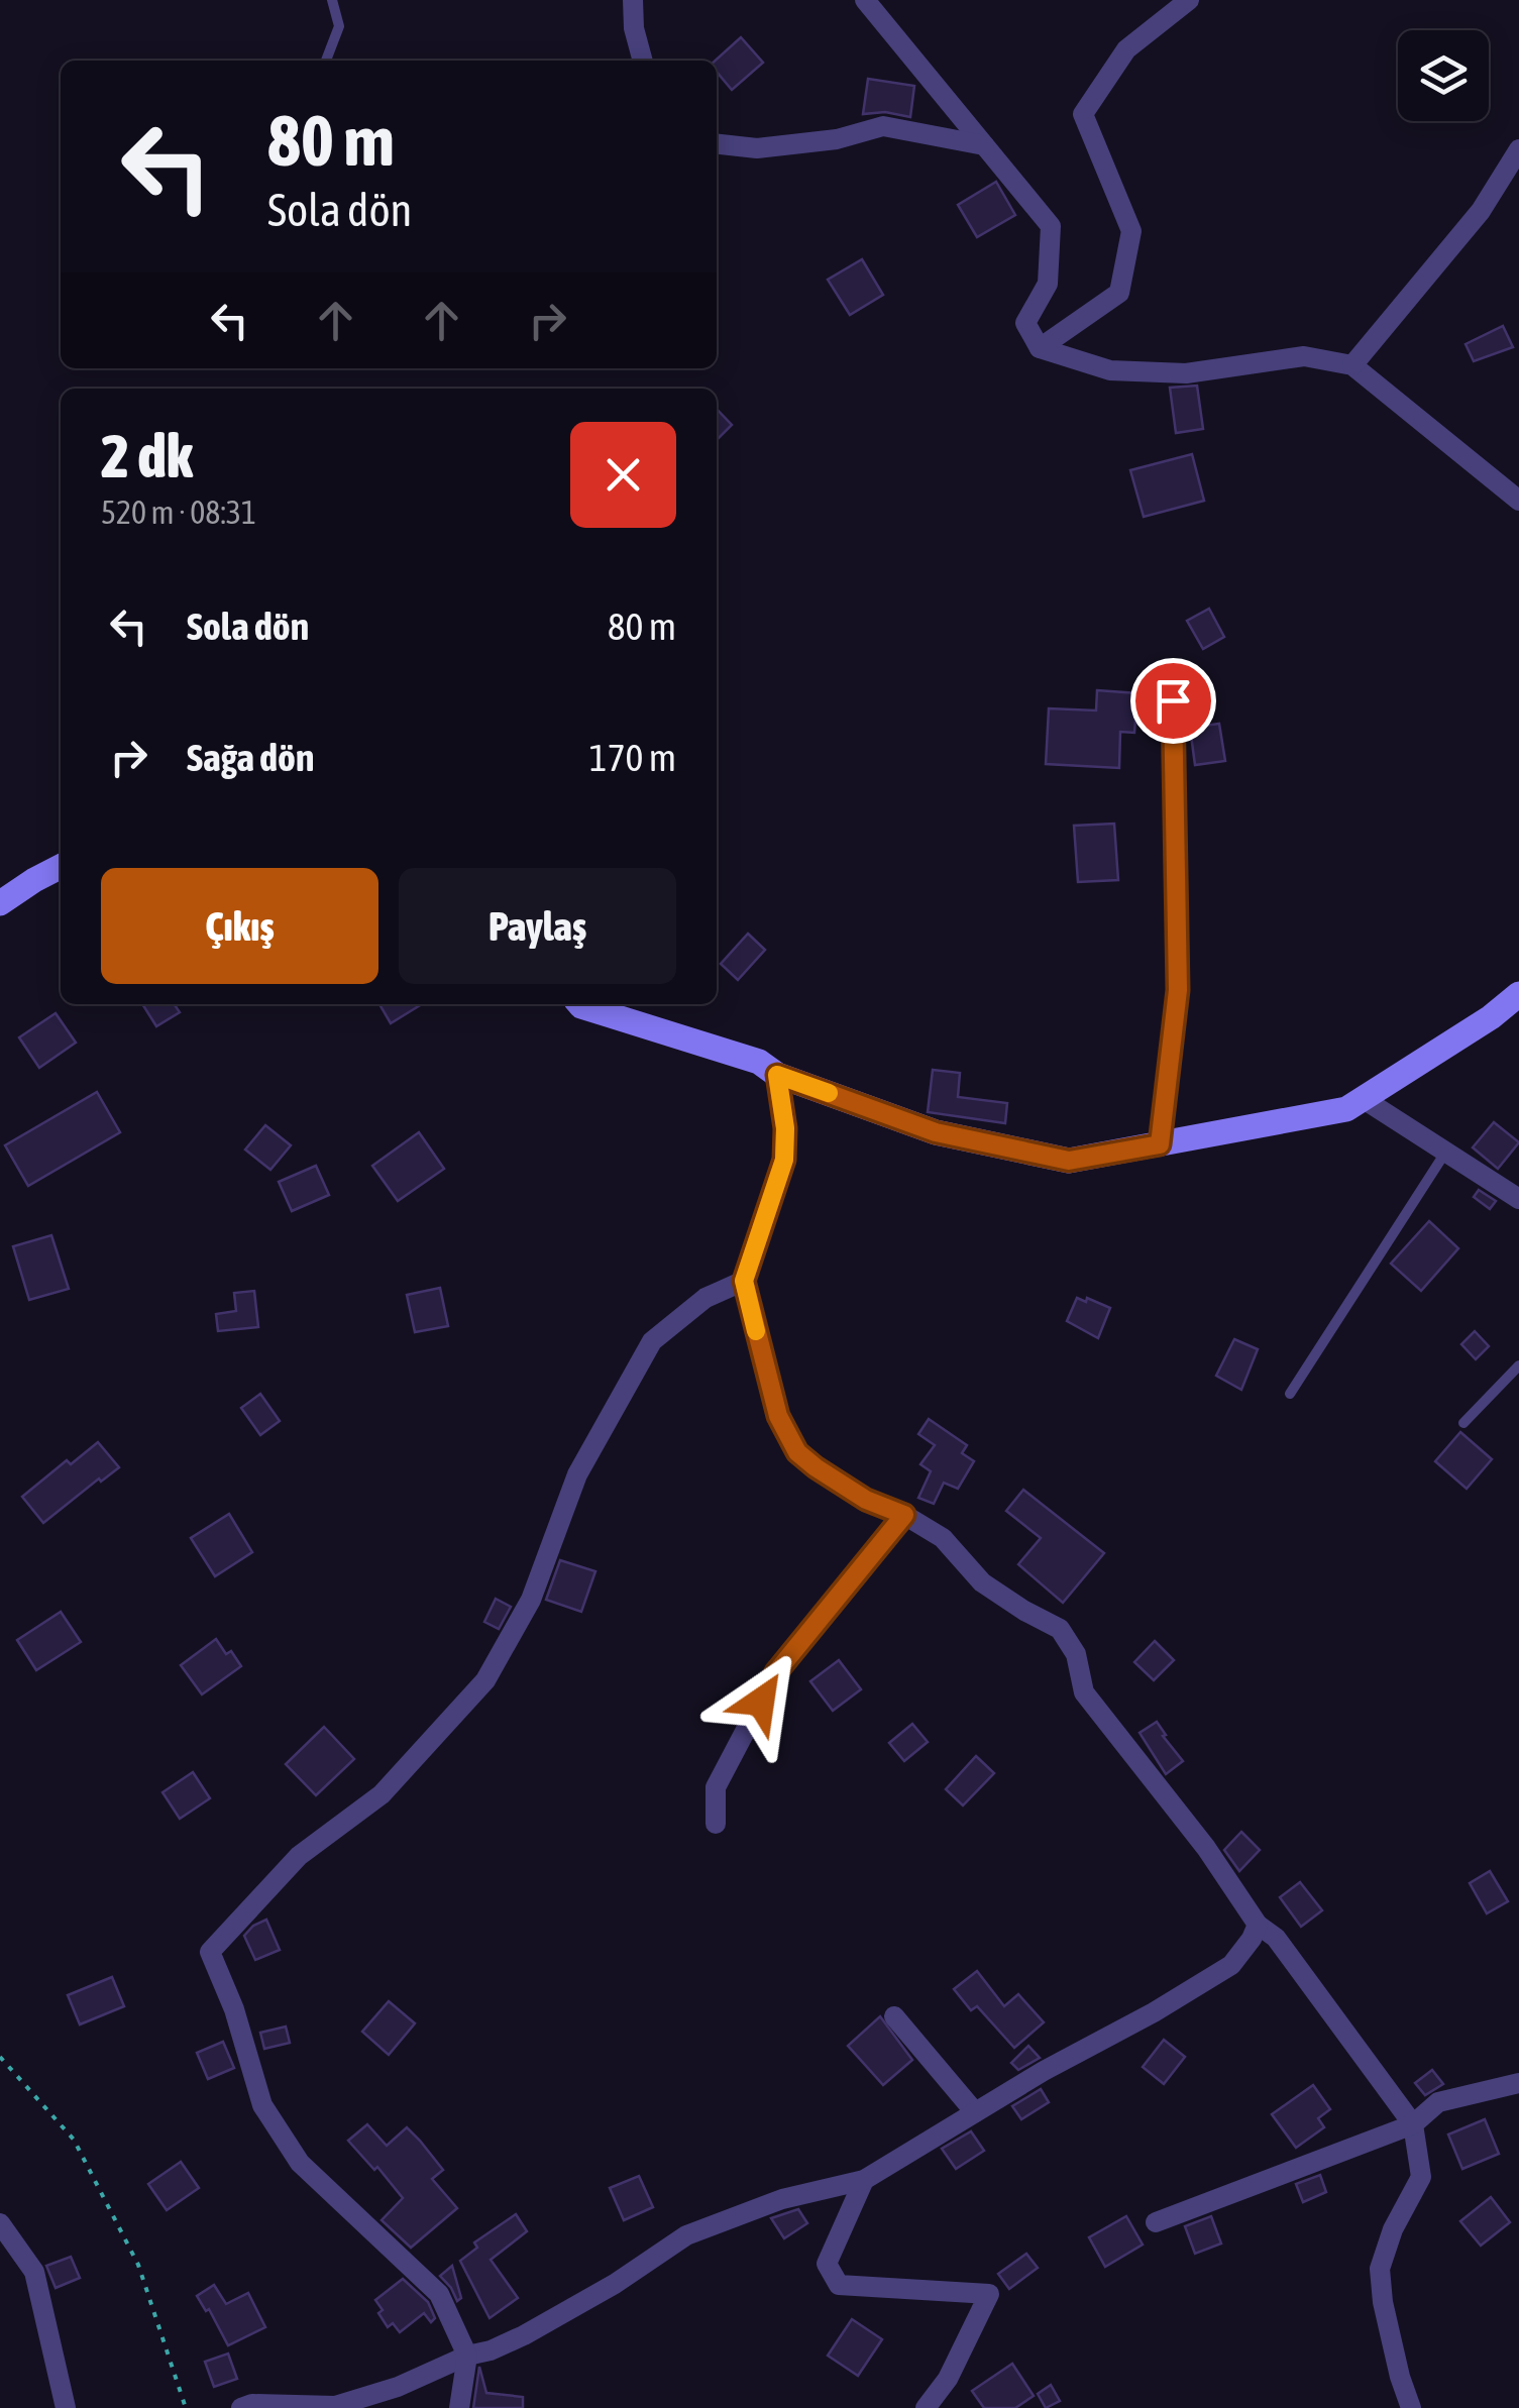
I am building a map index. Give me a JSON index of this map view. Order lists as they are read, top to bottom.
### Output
{
  "page": {
    "turn": ["80 m", "Sola dön"],
    "heading": ["2 dk", "520 m · 08:31"],
    "list": [
      {
        "name": "Sola dön",
        "value": "80 m"
      },
      {
        "name": "Sağa dön",
        "value": "170 m"
      }
    ],
    "buttons": ["Çıkış", "Paylaş"]
  }
}
